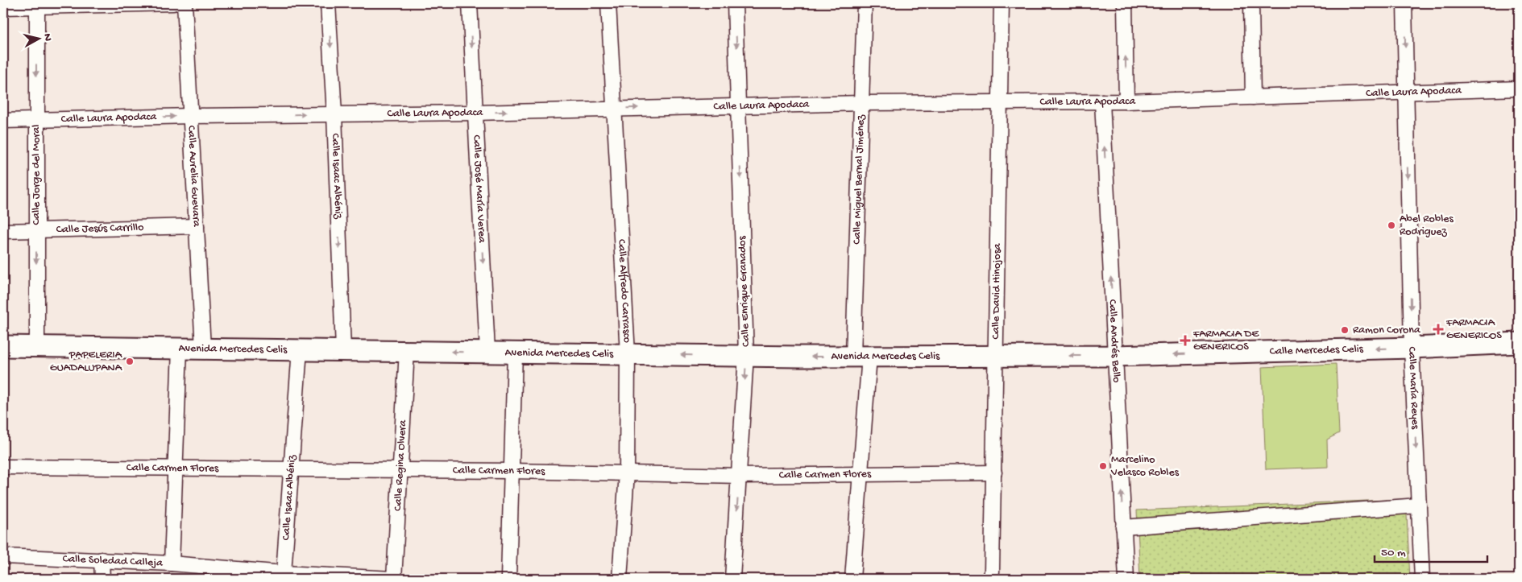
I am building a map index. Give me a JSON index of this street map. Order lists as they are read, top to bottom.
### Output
{
  "streets": {
    "main road": ["Avenida Mercedes Celis", "Calle Mercedes Celis"],
    "street": [
      "Calle Laura Apodaca",
      "Calle Jorge del Moral",
      "Calle Aurelia Guevara",
      "Calle Isaac Albéniz",
      "Calle Miguel Bernal Jiménez",
      "Calle José María Verea",
      "Calle Jesús Carrillo",
      "Calle Alfredo Carrasco",
      "Calle Enrique Granados",
      "Calle David Hinojosa",
      "Calle Andrés Bello",
      "Calle María Reyes",
      "Calle Regina Olvera",
      "Calle Carmen Flores",
      "Calle Soledad Calleja"
    ]
  },
  "crossings": [
    ["Calle Laura Apodaca", "Calle Jorge del Moral"],
    ["Calle Laura Apodaca", "Calle Aurelia Guevara"],
    ["Calle Laura Apodaca", "Calle Isaac Albéniz"],
    ["Calle Laura Apodaca", "Calle Miguel Bernal Jiménez"],
    ["Calle Laura Apodaca", "Calle José María Verea"],
    ["Calle Laura Apodaca", "Calle Alfredo Carrasco"],
    ["Calle Laura Apodaca", "Calle Enrique Granados"],
    ["Calle Laura Apodaca", "Calle David Hinojosa"],
    ["Calle Laura Apodaca", "Calle Andrés Bello"],
    ["Calle Laura Apodaca", "Calle María Reyes"],
    ["Calle Jorge del Moral", "Calle Jesús Carrillo"],
    ["Calle Jorge del Moral", "Avenida Mercedes Celis"],
    ["Calle Aurelia Guevara", "Calle Jesús Carrillo"],
    ["Calle Aurelia Guevara", "Avenida Mercedes Celis"],
    ["Calle Isaac Albéniz", "Avenida Mercedes Celis"],
    ["Calle Isaac Albéniz", "Calle Carmen Flores"],
    ["Calle Isaac Albéniz", "Calle Soledad Calleja"],
    ["Calle Miguel Bernal Jiménez", "Avenida Mercedes Celis"],
    ["Calle Miguel Bernal Jiménez", "Calle Carmen Flores"],
    ["Calle José María Verea", "Avenida Mercedes Celis"],
    ["Calle Alfredo Carrasco", "Avenida Mercedes Celis"],
    ["Calle Alfredo Carrasco", "Calle Carmen Flores"],
    ["Calle Enrique Granados", "Avenida Mercedes Celis"],
    ["Calle Enrique Granados", "Calle Carmen Flores"],
    ["Calle David Hinojosa", "Avenida Mercedes Celis"],
    ["Calle David Hinojosa", "Calle Carmen Flores"],
    ["Calle Andrés Bello", "Avenida Mercedes Celis"],
    ["Calle Andrés Bello", "Calle Mercedes Celis"],
    ["Avenida Mercedes Celis", "Calle Mercedes Celis"],
    ["Avenida Mercedes Celis", "Calle Regina Olvera"],
    ["Calle Mercedes Celis", "Calle María Reyes"],
    ["Calle Regina Olvera", "Calle Carmen Flores"],
    ["Calle Regina Olvera", "Calle Soledad Calleja"]
  ],
  "one_way": [
    "Calle Laura Apodaca",
    "Calle Jorge del Moral",
    "Calle Isaac Albéniz",
    "Calle José María Verea",
    "Calle Enrique Granados",
    "Calle Andrés Bello",
    "Avenida Mercedes Celis",
    "Calle Mercedes Celis",
    "Calle María Reyes"
  ],
  "places": {
    "other": [
      "Abel Robles Rodriguez",
      "Ramon Corona",
      "PAPELERIA GUADALUPANA",
      "Marcelino Velasco Robles"
    ],
    "health": ["FARMACIA GENERICOS", "FARMACIA DE GENERICOS"]
  },
  "scale_bar": "50 m",
  "north": "right"
}
